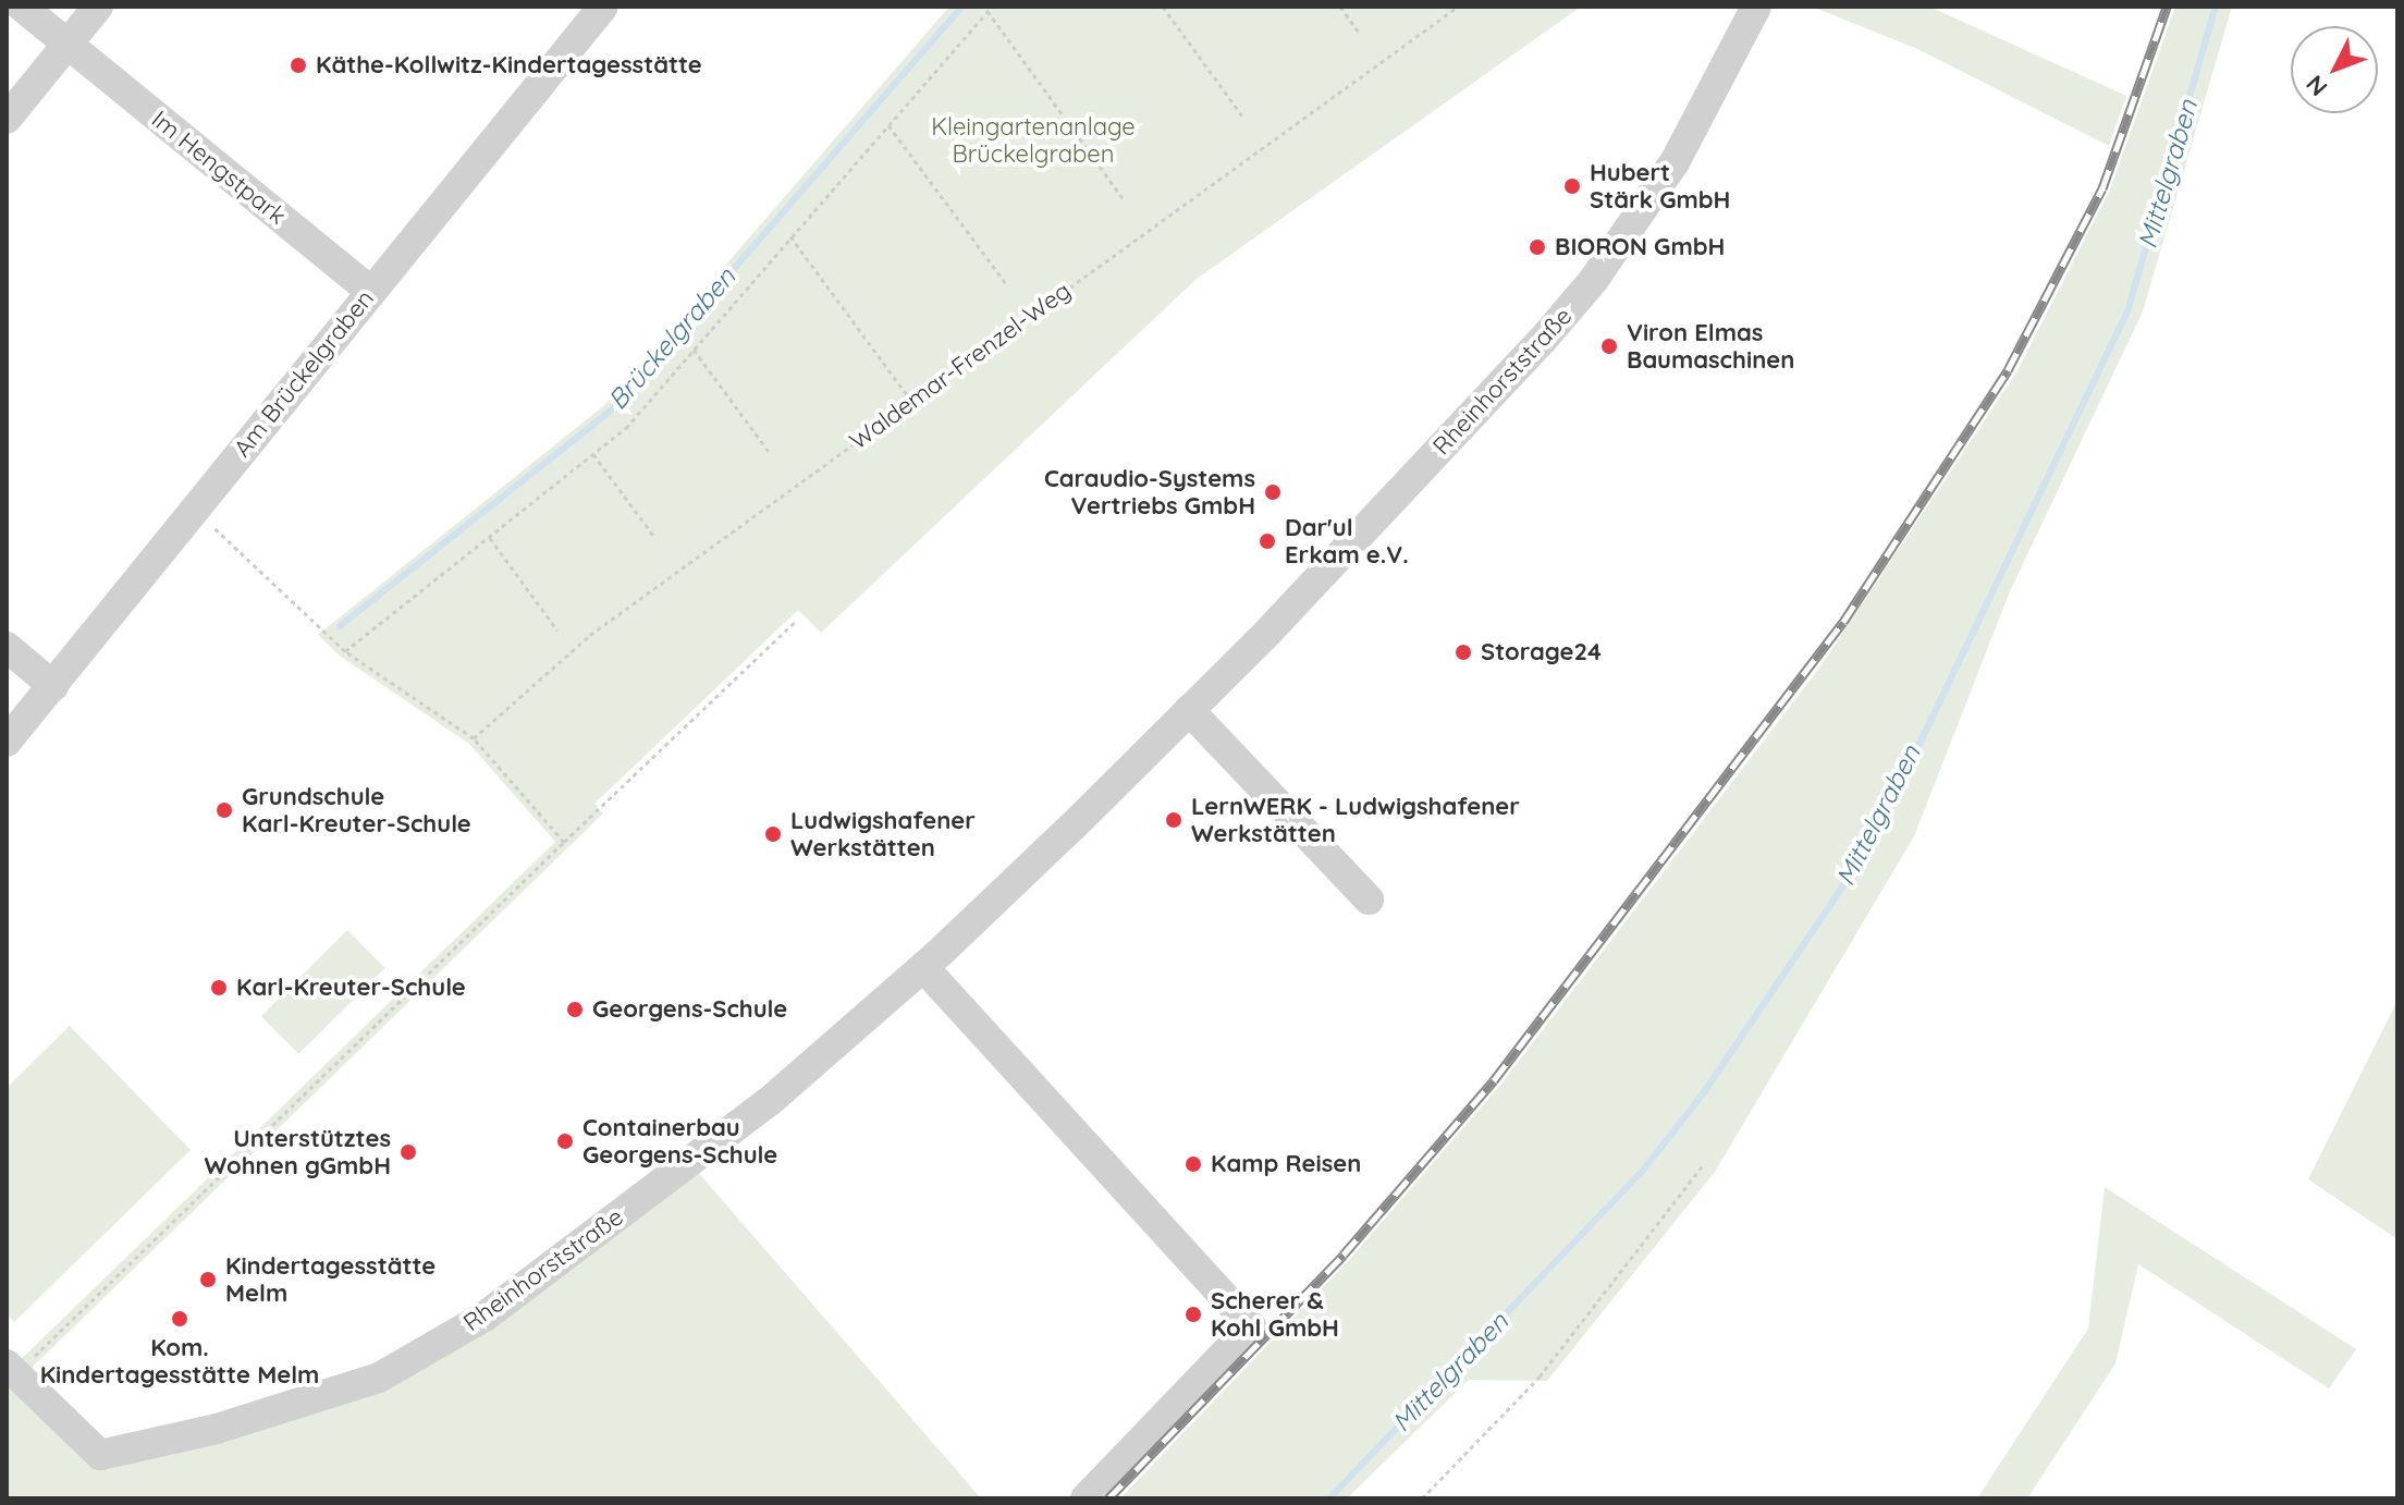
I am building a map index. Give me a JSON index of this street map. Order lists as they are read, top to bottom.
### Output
{
  "streets": {
    "street": ["Im Hengstpark", "Am Brückelgraben", "Rheinhorststraße"],
    "path": ["Waldemar-Frenzel-Weg"]
  },
  "crossings": [
    ["Im Hengstpark", "Am Brückelgraben"]
  ],
  "water": ["Mittelgraben", "Brückelgraben"],
  "parks": ["Kleingartenanlage Brückelgraben"],
  "places": [
    "Käthe-Kollwitz-Kindertagesstätte",
    "Hubert Stärk GmbH",
    "BIORON GmbH",
    "Viron Elmas Baumaschinen",
    "Caraudio-Systems Vertriebs GmbH",
    "Dar'ul Erkam e.V.",
    "Storage24",
    "Grundschule Karl-Kreuter-Schule",
    "LernWERK - Ludwigshafener Werkstätten",
    "Ludwigshafener Werkstätten",
    "Karl-Kreuter-Schule",
    "Georgens-Schule",
    "Containerbau Georgens-Schule",
    "Unterstütztes Wohnen gGmbH",
    "Kamp Reisen",
    "Kindertagesstätte Melm",
    "Scherer & Kohl GmbH",
    "Kom. Kindertagesstätte Melm"
  ],
  "north": "bottom left"
}
